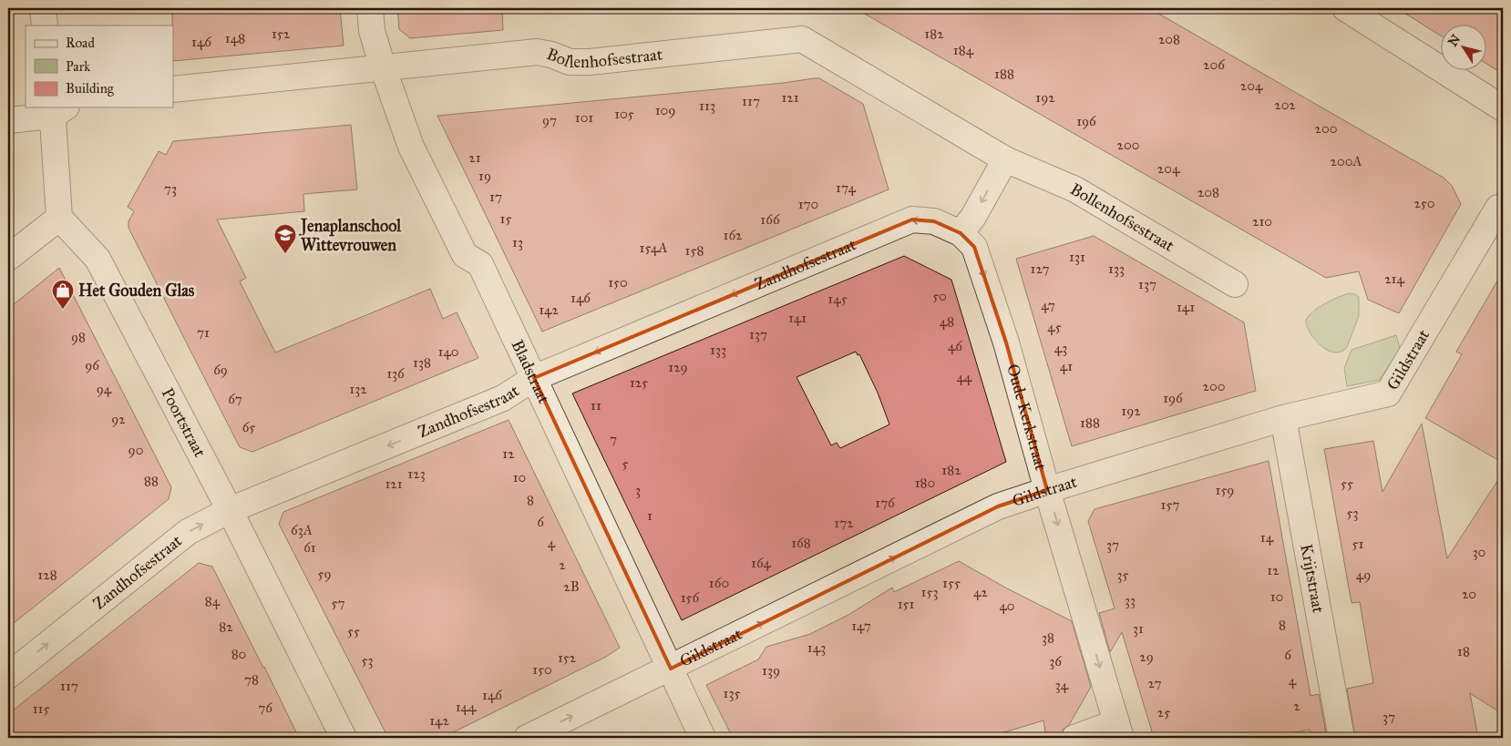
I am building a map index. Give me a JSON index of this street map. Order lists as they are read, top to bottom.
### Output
{
  "streets": {
    "street": [
      "Bollenhofsestraat",
      "Zandhofsestraat",
      "Gildstraat",
      "Bladstraat",
      "Oude Kerkstraat",
      "Poortstraat",
      "Krijtstraat"
    ]
  },
  "crossings": [
    ["Bollenhofsestraat", "Bladstraat"],
    ["Zandhofsestraat", "Bladstraat"],
    ["Zandhofsestraat", "Oude Kerkstraat"],
    ["Zandhofsestraat", "Poortstraat"],
    ["Gildstraat", "Bladstraat"],
    ["Gildstraat", "Oude Kerkstraat"],
    ["Gildstraat", "Krijtstraat"]
  ],
  "one_way": ["Gildstraat", "Oude Kerkstraat"],
  "places": {
    "school or university": ["Jenaplanschool Wittevrouwen"],
    "shop": ["Het Gouden Glas"]
  },
  "house_numbers": [
    "152",
    "182",
    "148",
    "208",
    "146",
    "184",
    "206",
    "188",
    "204",
    "121",
    "192",
    "117",
    "202",
    "113",
    "109",
    "105",
    "101",
    "97",
    "196",
    "200",
    "200",
    "21",
    "200A",
    "204",
    "19",
    "174",
    "73",
    "208",
    "17",
    "250",
    "170",
    "15",
    "166",
    "210",
    "162",
    "13",
    "154A",
    "158",
    "131",
    "127",
    "133",
    "214",
    "150",
    "137",
    "50",
    "146",
    "145",
    "47",
    "141",
    "142",
    "141",
    "48",
    "45",
    "71",
    "137",
    "98",
    "46",
    "43",
    "133",
    "140",
    "138",
    "96",
    "41",
    "129",
    "69",
    "136",
    "44",
    "125",
    "200",
    "94",
    "132",
    "196",
    "67",
    "11",
    "192",
    "92",
    "188",
    "65",
    "7",
    "90",
    "12",
    "5",
    "182",
    "123",
    "10",
    "88",
    "180",
    "121",
    "55",
    "3",
    "159",
    "8",
    "176",
    "157",
    "53",
    "1",
    "6",
    "172",
    "63A",
    "14",
    "4",
    "168",
    "51",
    "37",
    "61",
    "30",
    "164",
    "2",
    "12",
    "59",
    "128",
    "35",
    "49",
    "160",
    "155",
    "2B",
    "153",
    "42",
    "20",
    "10",
    "156",
    "33",
    "84",
    "57",
    "151",
    "40",
    "8",
    "147",
    "82",
    "31",
    "55",
    "38",
    "143",
    "18",
    "80",
    "6",
    "29",
    "152",
    "53",
    "36",
    "150",
    "139",
    "78",
    "4",
    "27",
    "34",
    "117",
    "135",
    "146",
    "2",
    "144",
    "76",
    "115",
    "25",
    "37",
    "142"
  ],
  "legend": ["Road", "Park", "Building"],
  "north": "top left"
}
